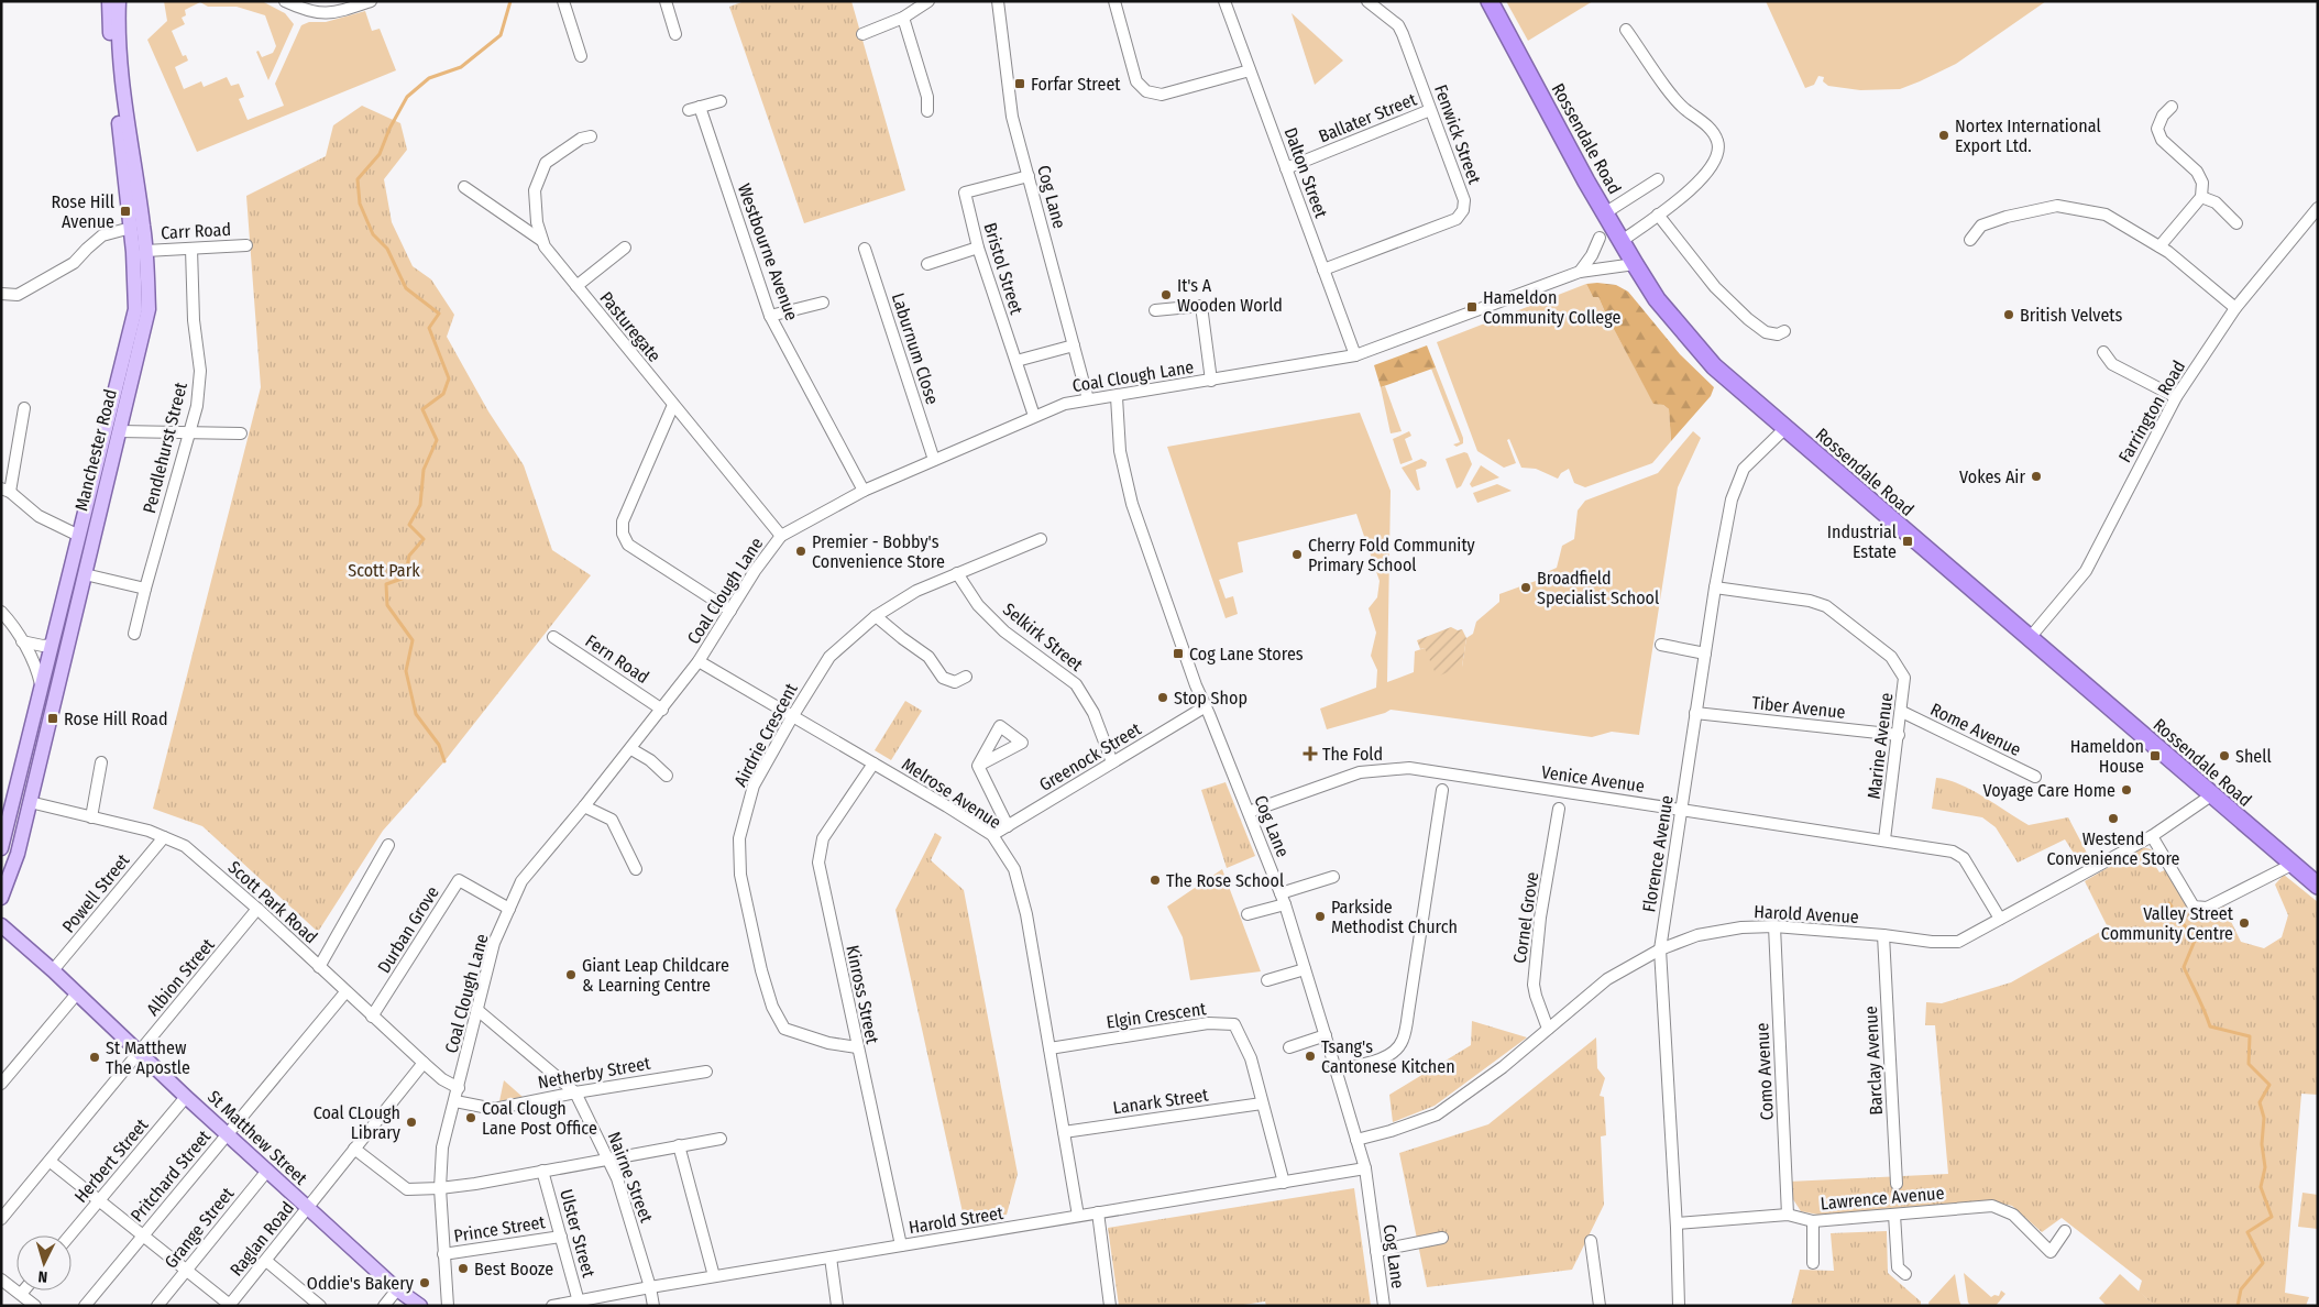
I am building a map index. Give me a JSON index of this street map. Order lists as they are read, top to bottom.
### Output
{
  "streets": {
    "highway": ["Rossendale Road"],
    "main road": ["Manchester Road", "St Matthew Street"],
    "street": [
      "Ballater Street",
      "Fenwick Street",
      "Dalton Street",
      "Cog Lane",
      "Carr Road",
      "Westbourne Avenue",
      "Bristol Street",
      "Pasturegate",
      "Laburnum Close",
      "Coal Clough Lane",
      "Farrington Road",
      "Pendlehurst Street",
      "Selkirk Street",
      "Fern Road",
      "Tiber Avenue",
      "Rome Avenue",
      "Airdrie Crescent",
      "Marine Avenue",
      "Greenock Street",
      "Venice Avenue",
      "Melrose Avenue",
      "Florence Avenue",
      "Powell Street",
      "Scott Park Road",
      "Harold Avenue",
      "Cornel Grove",
      "Durban Grove",
      "Albion Street",
      "Kinross Street",
      "Elgin Crescent",
      "Barclay Avenue",
      "Como Avenue",
      "Netherby Street",
      "Lanark Street",
      "Herbert Street",
      "Pritchard Street",
      "Nairne Street",
      "Lawrence Avenue",
      "Harold Street",
      "Grange Street",
      "Prince Street",
      "Ulster Street",
      "Raglan Road"
    ]
  },
  "crossings": [
    ["Ballater Street", "Fenwick Street"],
    ["Ballater Street", "Dalton Street"],
    ["Fenwick Street", "Dalton Street"],
    ["Rossendale Road", "Coal Clough Lane"],
    ["Rossendale Road", "Farrington Road"],
    ["Rossendale Road", "Florence Avenue"],
    ["Rossendale Road", "Harold Avenue"],
    ["Dalton Street", "Coal Clough Lane"],
    ["Cog Lane", "Bristol Street"],
    ["Cog Lane", "Coal Clough Lane"],
    ["Cog Lane", "Greenock Street"],
    ["Cog Lane", "Venice Avenue"],
    ["Cog Lane", "Harold Avenue"],
    ["Cog Lane", "Harold Street"],
    ["Carr Road", "Pendlehurst Street"],
    ["Carr Road", "Manchester Road"],
    ["Westbourne Avenue", "Coal Clough Lane"],
    ["Bristol Street", "Coal Clough Lane"],
    ["Pasturegate", "Coal Clough Lane"],
    ["Laburnum Close", "Coal Clough Lane"],
    ["Coal Clough Lane", "Fern Road"],
    ["Coal Clough Lane", "Melrose Avenue"],
    ["Coal Clough Lane", "Scott Park Road"],
    ["Coal Clough Lane", "Durban Grove"],
    ["Coal Clough Lane", "Netherby Street"],
    ["Coal Clough Lane", "Nairne Street"],
    ["Coal Clough Lane", "Prince Street"],
    ["Manchester Road", "Scott Park Road"],
    ["Selkirk Street", "Airdrie Crescent"],
    ["Selkirk Street", "Greenock Street"],
    ["Tiber Avenue", "Marine Avenue"],
    ["Tiber Avenue", "Florence Avenue"],
    ["Rome Avenue", "Marine Avenue"],
    ["Airdrie Crescent", "Melrose Avenue"],
    ["Airdrie Crescent", "Kinross Street"],
    ["Marine Avenue", "Venice Avenue"],
    ["Marine Avenue", "Florence Avenue"],
    ["Greenock Street", "Melrose Avenue"],
    ["Venice Avenue", "Florence Avenue"],
    ["Venice Avenue", "Harold Avenue"],
    ["Melrose Avenue", "Kinross Street"],
    ["Melrose Avenue", "Elgin Crescent"],
    ["Melrose Avenue", "Lanark Street"],
    ["Melrose Avenue", "Harold Street"],
    ["Florence Avenue", "Harold Avenue"],
    ["Florence Avenue", "Lawrence Avenue"],
    ["Powell Street", "Scott Park Road"],
    ["Powell Street", "St Matthew Street"],
    ["Scott Park Road", "Durban Grove"],
    ["Scott Park Road", "Albion Street"],
    ["Scott Park Road", "Pritchard Street"],
    ["Scott Park Road", "Raglan Road"],
    ["Harold Avenue", "Cornel Grove"],
    ["Harold Avenue", "Barclay Avenue"],
    ["Harold Avenue", "Como Avenue"],
    ["Albion Street", "St Matthew Street"],
    ["Kinross Street", "Harold Street"],
    ["Elgin Crescent", "Lanark Street"],
    ["Elgin Crescent", "Harold Street"],
    ["Como Avenue", "Lawrence Avenue"],
    ["Netherby Street", "Nairne Street"],
    ["St Matthew Street", "Herbert Street"],
    ["St Matthew Street", "Pritchard Street"],
    ["St Matthew Street", "Grange Street"],
    ["St Matthew Street", "Raglan Road"],
    ["Nairne Street", "Harold Street"],
    ["Harold Street", "Ulster Street"],
    ["Prince Street", "Ulster Street"]
  ],
  "parks": ["Scott Park"],
  "places": {
    "transit": [
      "Forfar Street",
      "Rose Hill Avenue",
      "Hameldon Community College",
      "Industrial Estate",
      "Cog Lane Stores",
      "Rose Hill Road",
      "Hameldon House"
    ],
    "other": [
      "Nortex International Export Ltd.",
      "It's A Wooden World",
      "British Velvets",
      "Vokes Air",
      "Premier - Bobby's Convenience Store",
      "Cherry Fold Community Primary School",
      "Broadfield Specialist School",
      "Stop Shop",
      "Shell",
      "Voyage Care Home",
      "Westend Convenience Store",
      "The Rose School",
      "Parkside Methodist Church",
      "Valley Street Community Centre",
      "Giant Leap Childcare & Learning Centre",
      "Tsang's Cantonese Kitchen",
      "St Matthew The Apostle",
      "Coal Clough Lane Post Office",
      "Coal CLough Library",
      "Best Booze",
      "Oddie's Bakery"
    ],
    "health": ["The Fold"]
  },
  "north": "bottom"
}
